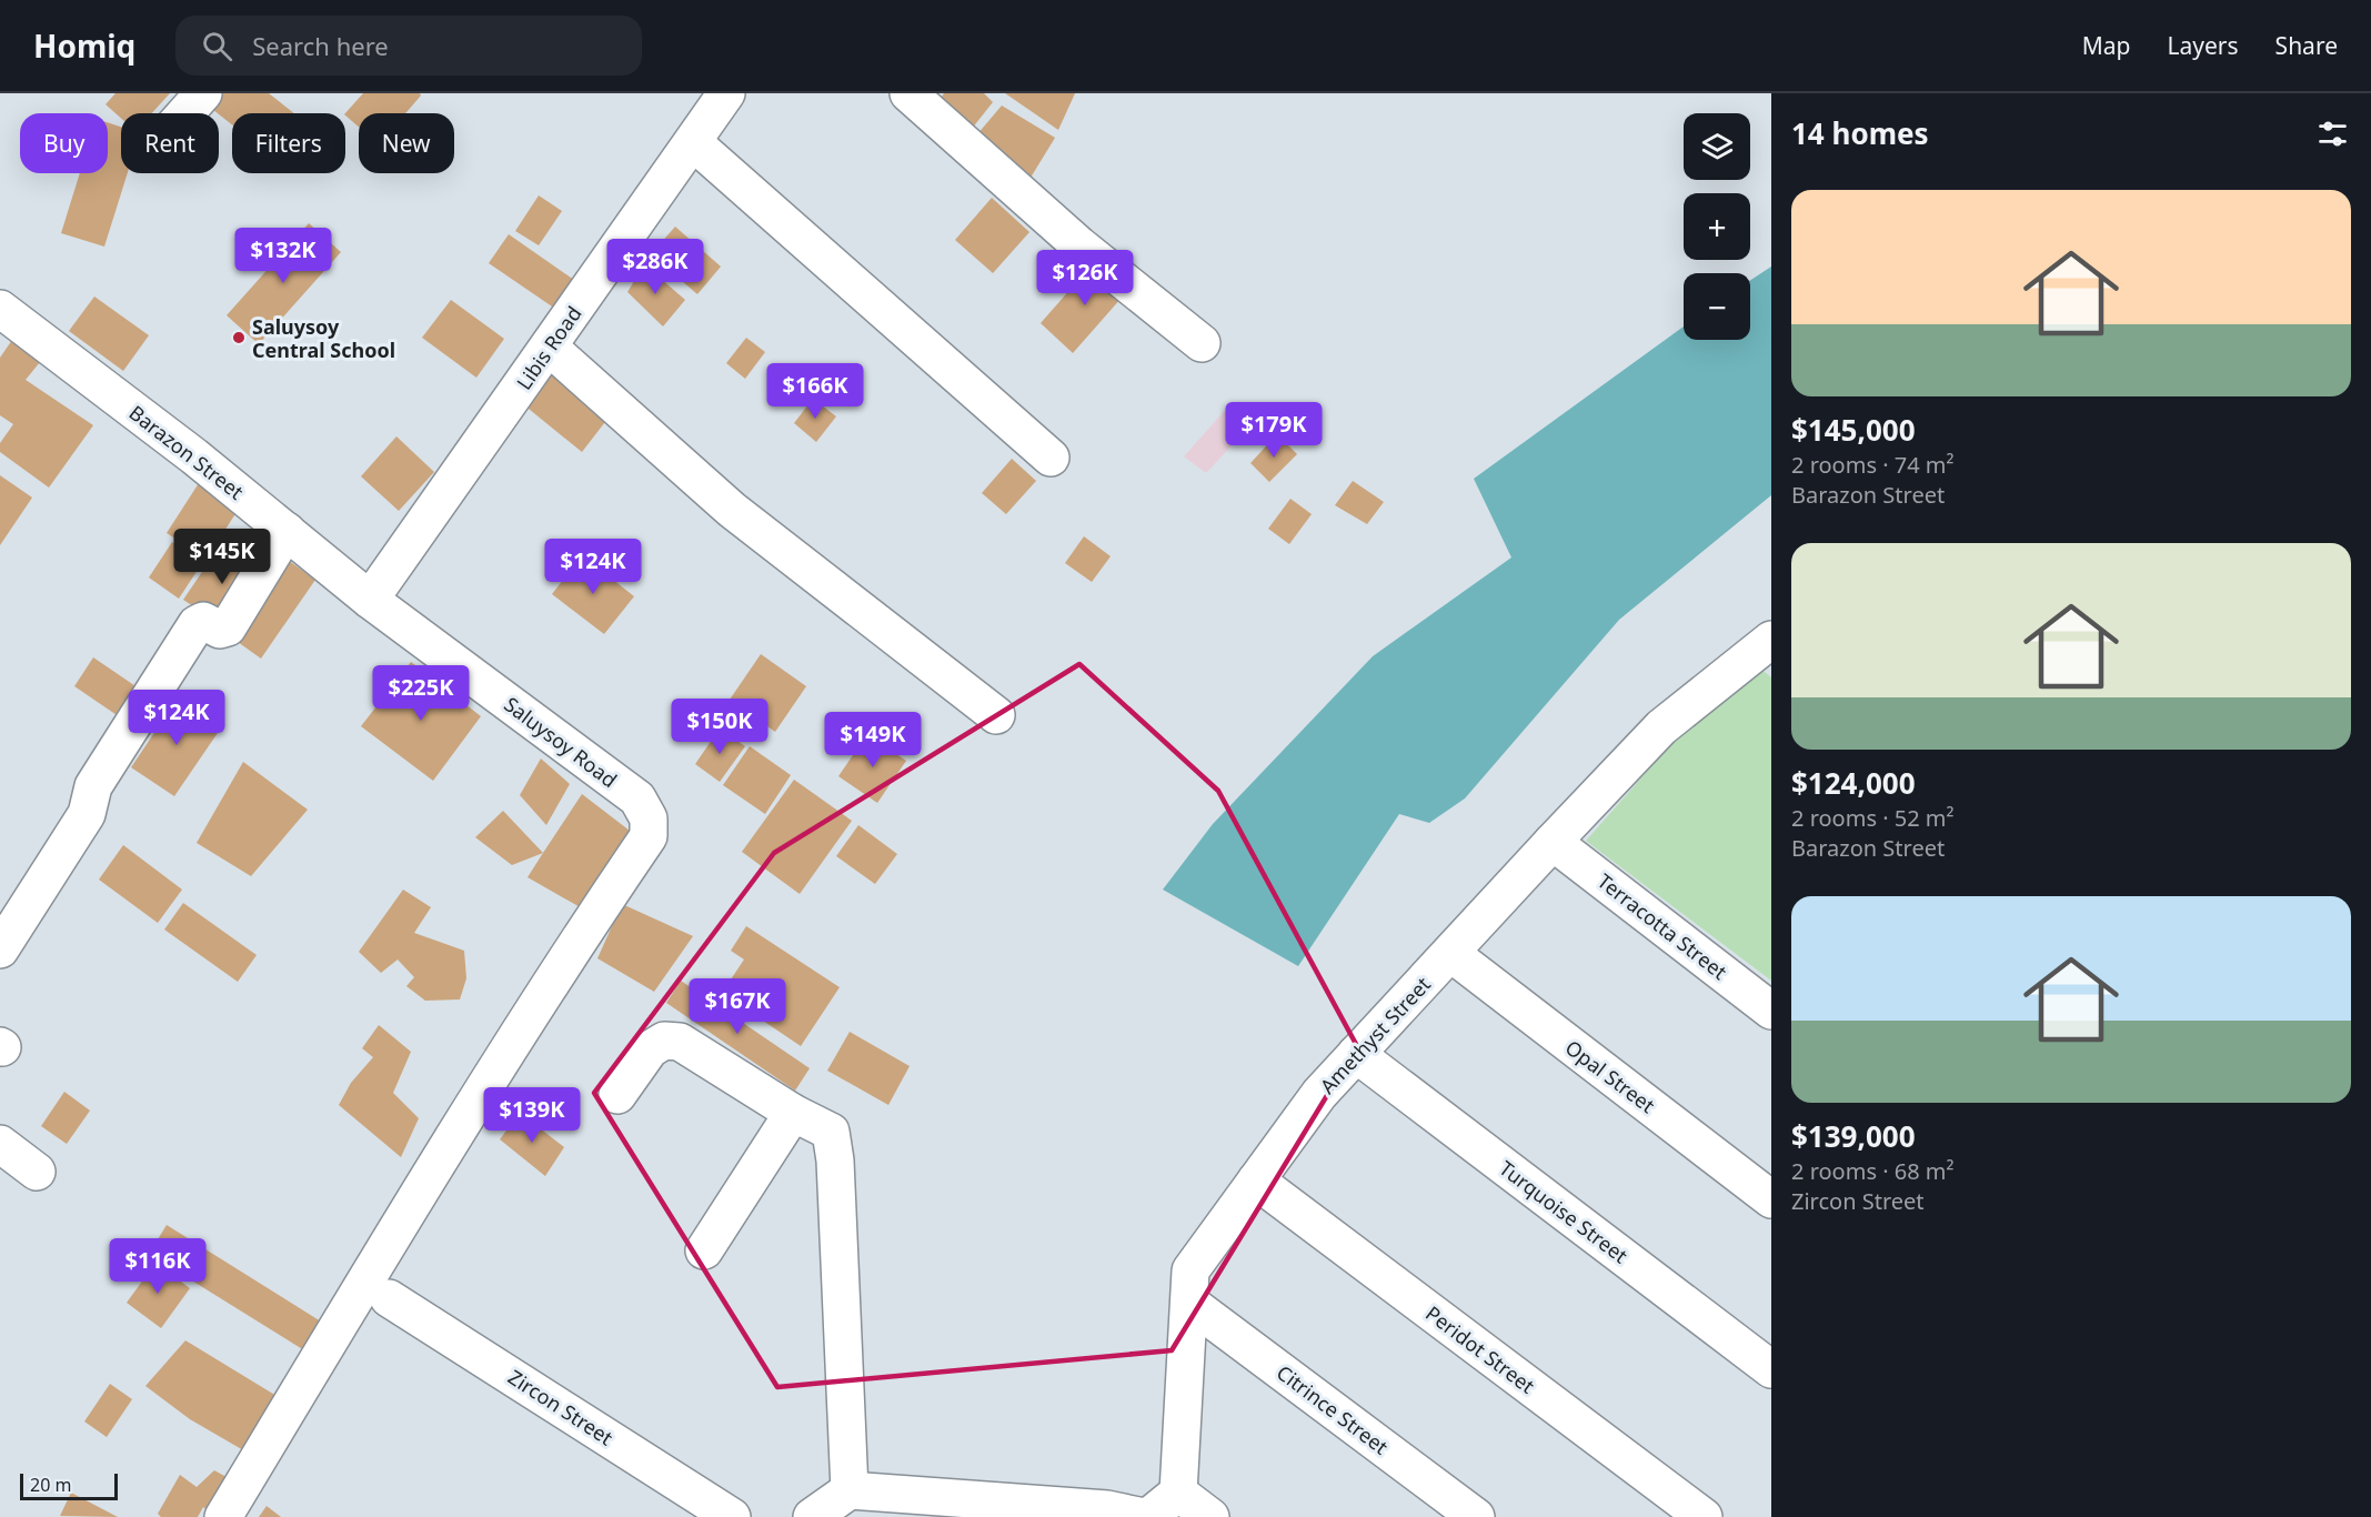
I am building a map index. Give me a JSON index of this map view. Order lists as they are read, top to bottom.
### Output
{
  "streets": {
    "street": [
      "Libis Road",
      "Barazon Street",
      "Saluysoy Road",
      "Terracotta Street",
      "Amethyst Street",
      "Opal Street",
      "Turquoise Street",
      "Peridot Street",
      "Zircon Street",
      "Citrince Street"
    ]
  },
  "crossings": [
    ["Libis Road", "Barazon Street"],
    ["Libis Road", "Saluysoy Road"],
    ["Barazon Street", "Saluysoy Road"],
    ["Terracotta Street", "Amethyst Street"],
    ["Amethyst Street", "Opal Street"],
    ["Amethyst Street", "Turquoise Street"],
    ["Amethyst Street", "Peridot Street"],
    ["Amethyst Street", "Citrince Street"]
  ],
  "places": ["Saluysoy Central School"],
  "scale_bar": "20 m",
  "page": {
    "header": "Homiq",
    "search": "Search here",
    "nav": ["Map", "Layers", "Share"],
    "heading": "14 homes",
    "map_buttons": ["+", "−"],
    "chip": [
      "Buy",
      "Rent",
      "Filters",
      "New"
    ],
    "list": [
      {
        "name": "$145,000",
        "note": "2 rooms · 74 m² · Barazon Street"
      },
      {
        "name": "$124,000",
        "note": "2 rooms · 52 m² · Barazon Street"
      },
      {
        "name": "$139,000",
        "note": "2 rooms · 68 m² · Zircon Street"
      }
    ],
    "price": [
      "$132K",
      "$286K",
      "$126K",
      "$166K",
      "$179K",
      "$145K",
      "$124K",
      "$225K",
      "$124K",
      "$150K",
      "$149K",
      "$167K",
      "$139K",
      "$116K"
    ],
    "scale": "20 m"
  }
}
